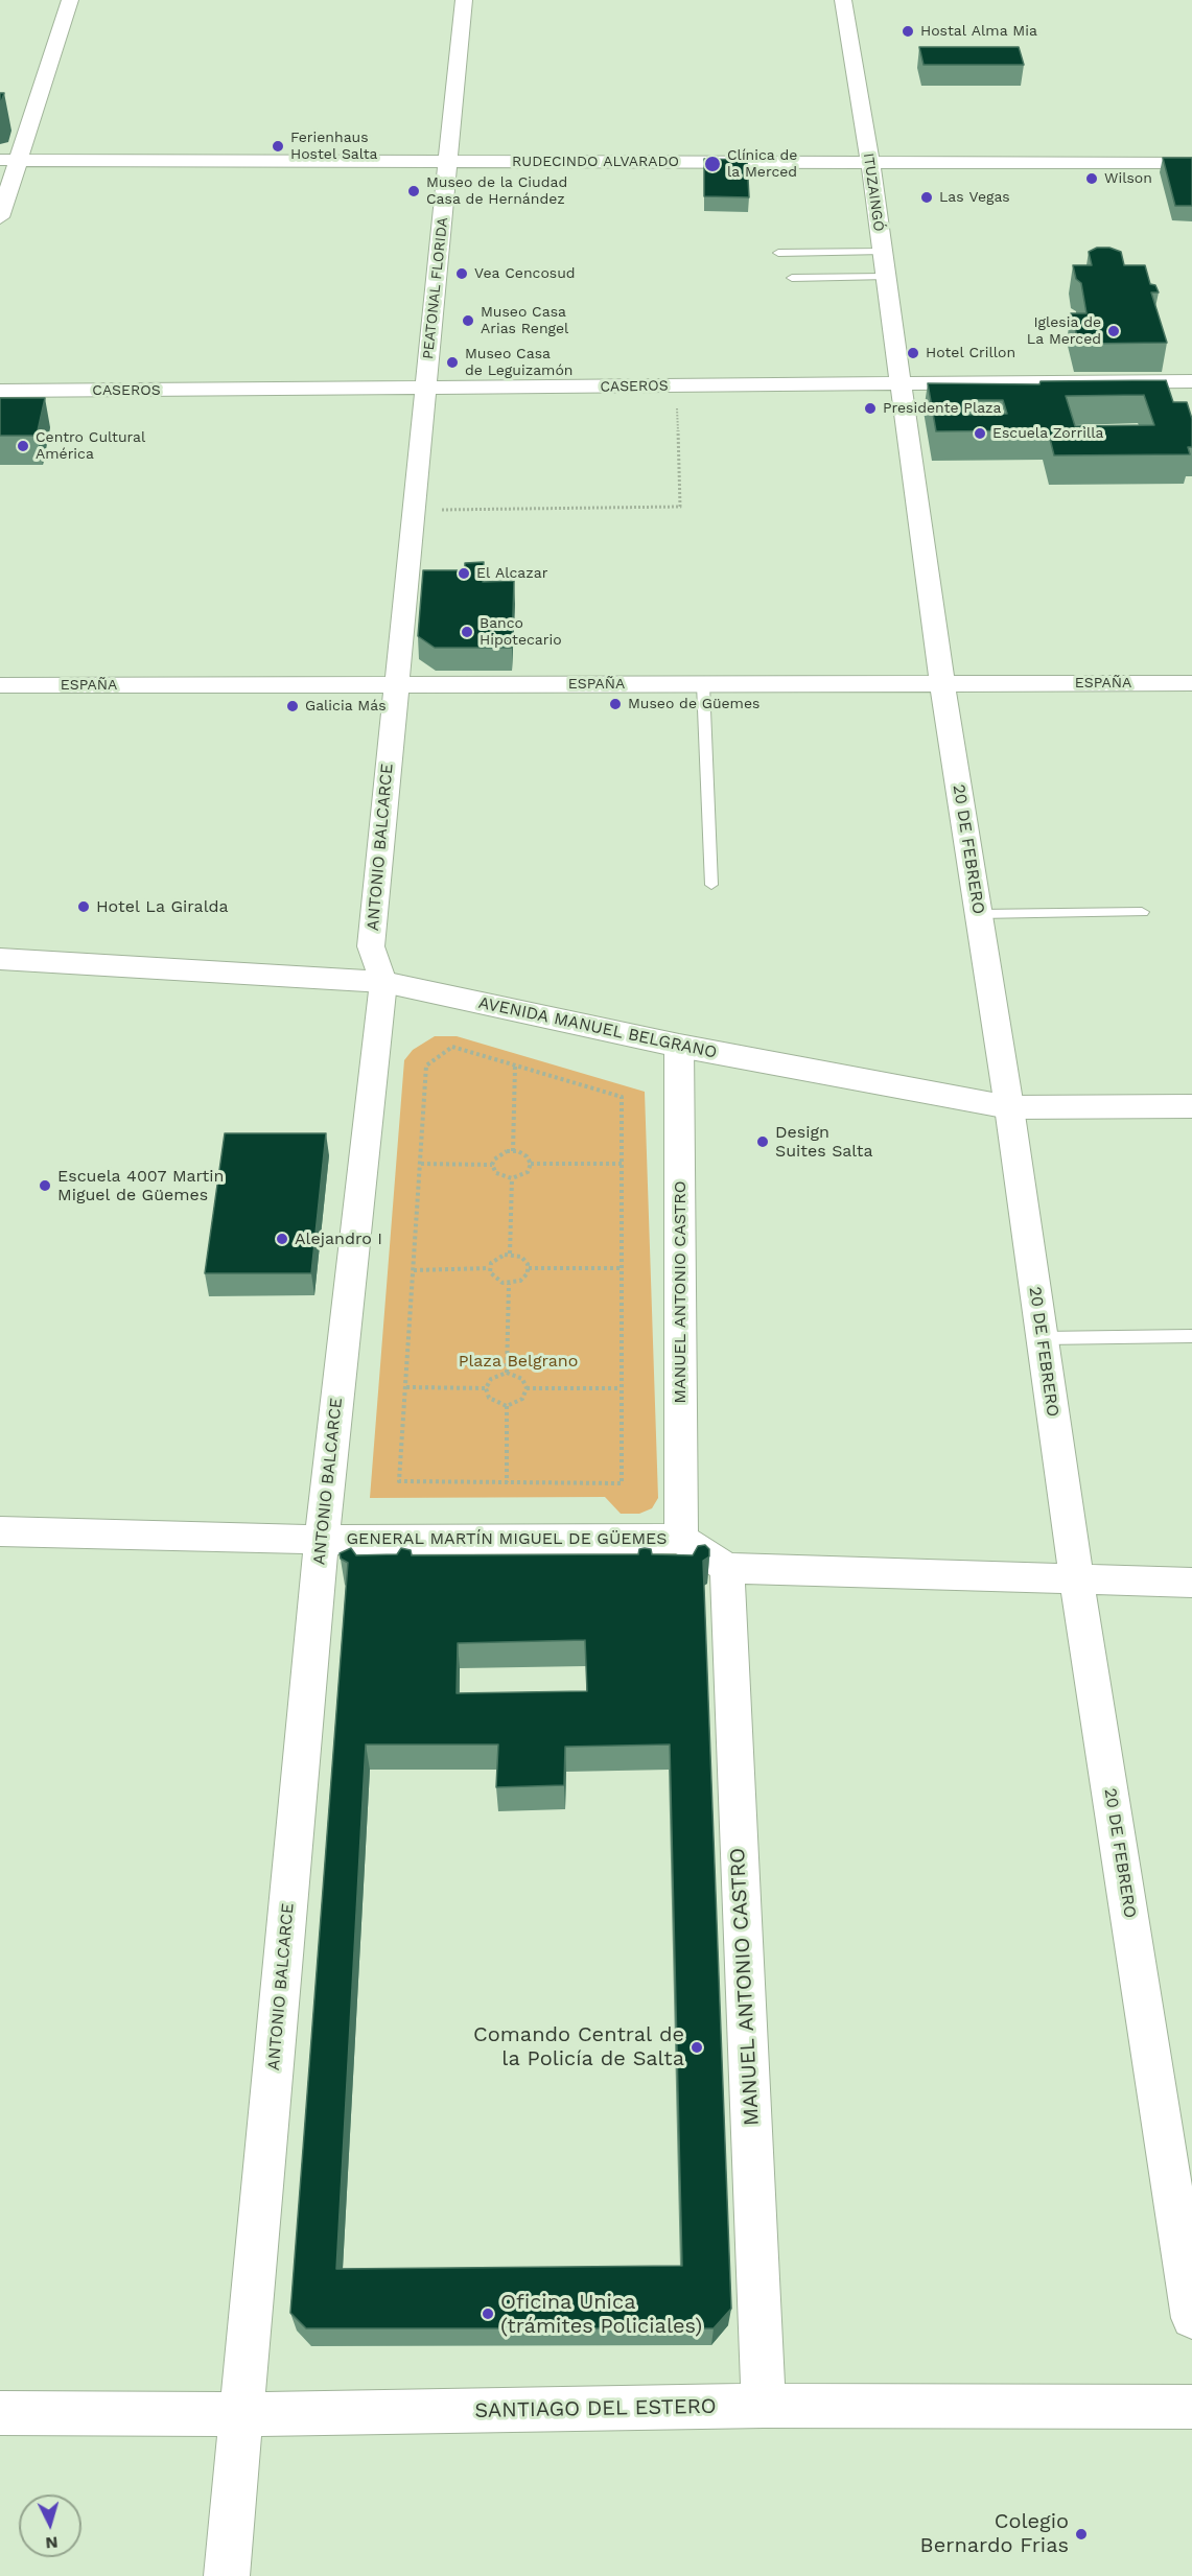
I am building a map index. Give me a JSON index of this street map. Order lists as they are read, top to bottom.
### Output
{
  "streets": {
    "main road": ["AVENIDA MANUEL BELGRANO"],
    "street": [
      "RUDECINDO ALVARADO",
      "ITUZAINGÓ",
      "PEATONAL FLORIDA",
      "CASEROS",
      "ESPAÑA",
      "ANTONIO BALCARCE",
      "20 DE FEBRERO",
      "MANUEL ANTONIO CASTRO",
      "GENERAL MARTÍN MIGUEL DE GÜEMES",
      "SANTIAGO DEL ESTERO"
    ]
  },
  "crossings": [
    ["RUDECINDO ALVARADO", "ITUZAINGÓ"],
    ["RUDECINDO ALVARADO", "PEATONAL FLORIDA"],
    ["ITUZAINGÓ", "CASEROS"],
    ["ITUZAINGÓ", "20 DE FEBRERO"],
    ["PEATONAL FLORIDA", "CASEROS"],
    ["PEATONAL FLORIDA", "ANTONIO BALCARCE"],
    ["CASEROS", "ANTONIO BALCARCE"],
    ["CASEROS", "20 DE FEBRERO"],
    ["ESPAÑA", "ANTONIO BALCARCE"],
    ["ESPAÑA", "20 DE FEBRERO"],
    ["ANTONIO BALCARCE", "AVENIDA MANUEL BELGRANO"],
    ["ANTONIO BALCARCE", "GENERAL MARTÍN MIGUEL DE GÜEMES"],
    ["ANTONIO BALCARCE", "SANTIAGO DEL ESTERO"],
    ["20 DE FEBRERO", "AVENIDA MANUEL BELGRANO"],
    ["AVENIDA MANUEL BELGRANO", "MANUEL ANTONIO CASTRO"],
    ["MANUEL ANTONIO CASTRO", "GENERAL MARTÍN MIGUEL DE GÜEMES"],
    ["MANUEL ANTONIO CASTRO", "SANTIAGO DEL ESTERO"]
  ],
  "parks": ["Plaza Belgrano"],
  "places": [
    "Hostal Alma Mia",
    "Ferienhaus Hostel Salta",
    "Clínica de la Merced",
    "Wilson",
    "Museo de la Ciudad Casa de Hernández",
    "Las Vegas",
    "Vea Cencosud",
    "Museo Casa Arias Rengel",
    "Iglesia de La Merced",
    "Hotel Crillon",
    "Museo Casa de Leguizamón",
    "Presidente Plaza",
    "Escuela Zorrilla",
    "Centro Cultural América",
    "El Alcazar",
    "Banco Hipotecario",
    "Museo de Güemes",
    "Galicia Más",
    "Hotel La Giralda",
    "Design Suites Salta",
    "Escuela 4007 Martin Miguel de Güemes",
    "Alejandro I",
    "Comando Central de la Policía de Salta",
    "Oficina Unica (trámites Policiales)",
    "Colegio Bernardo Frias"
  ],
  "north": "bottom"
}
